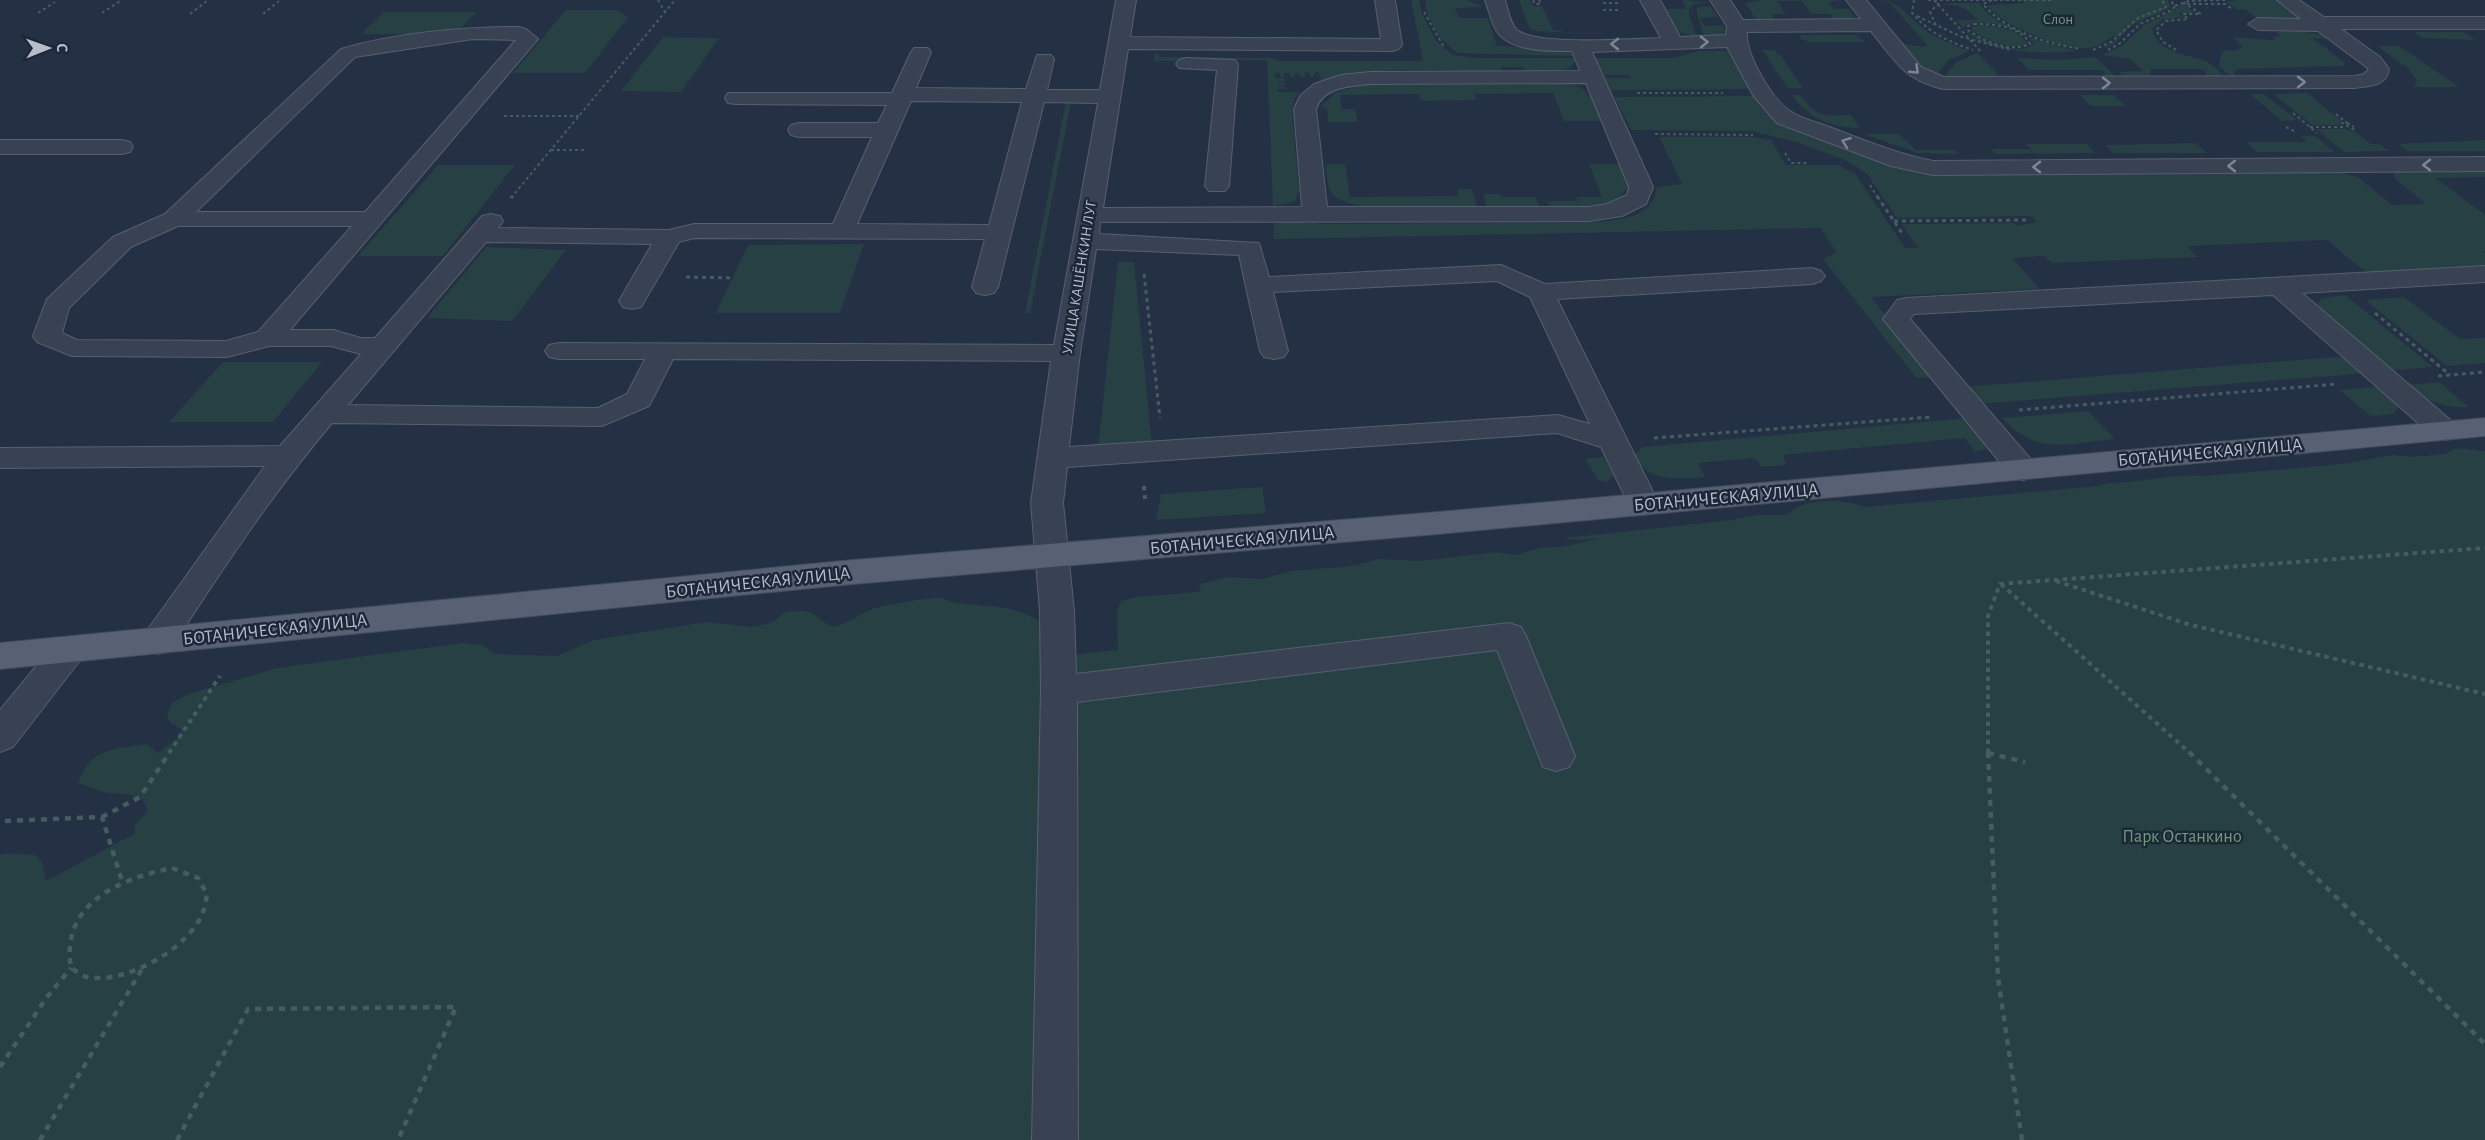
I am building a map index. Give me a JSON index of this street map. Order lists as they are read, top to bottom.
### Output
{
  "streets": {
    "main road": ["БОТАНИЧЕСКАЯ УЛИЦА"],
    "street": ["УЛИЦА КАШЁНКИН ЛУГ"]
  },
  "crossings": [
    ["УЛИЦА КАШЁНКИН ЛУГ", "БОТАНИЧЕСКАЯ УЛИЦА"]
  ],
  "parks": ["Слон", "Парк Останкино"],
  "north": "right"
}
